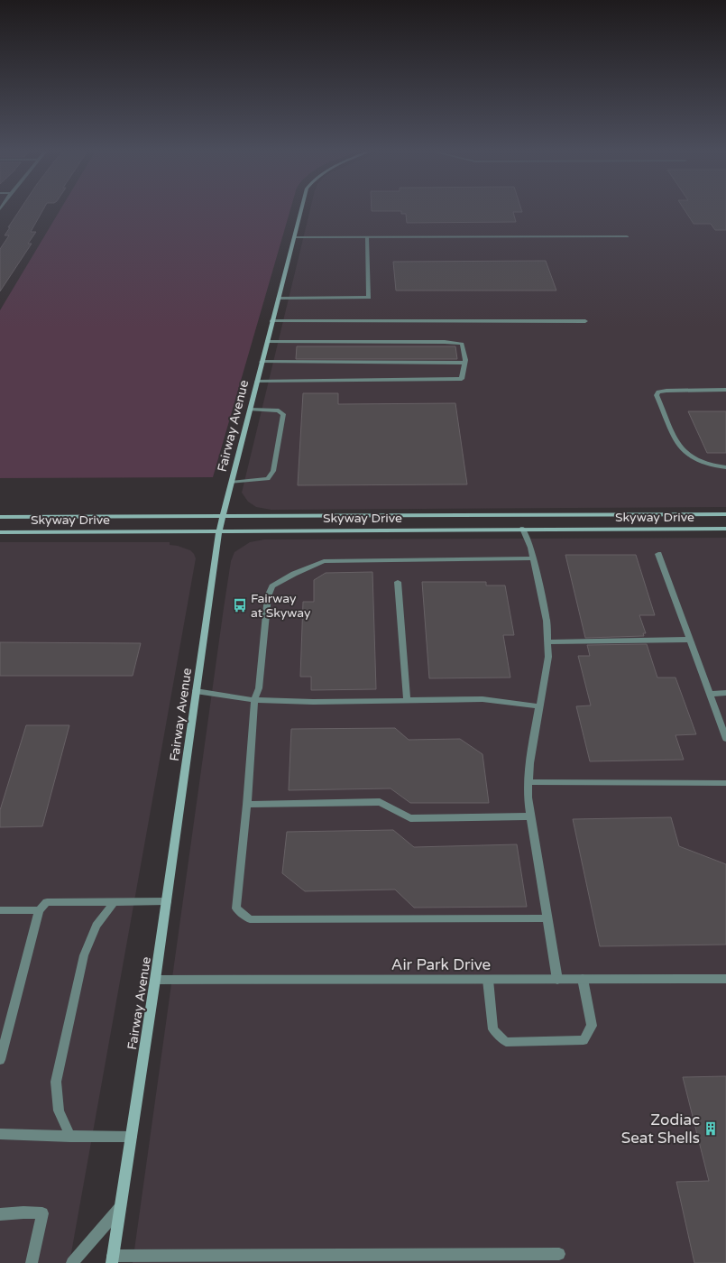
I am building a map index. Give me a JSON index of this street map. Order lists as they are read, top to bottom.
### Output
{
  "streets": {
    "street": ["Fairway Avenue", "Skyway Drive", "Air Park Drive"]
  },
  "crossings": [
    ["Fairway Avenue", "Skyway Drive"],
    ["Fairway Avenue", "Air Park Drive"]
  ],
  "places": {
    "bus stop": ["Fairway at Skyway"],
    "building": ["Zodiac Seat Shells"]
  }
}
